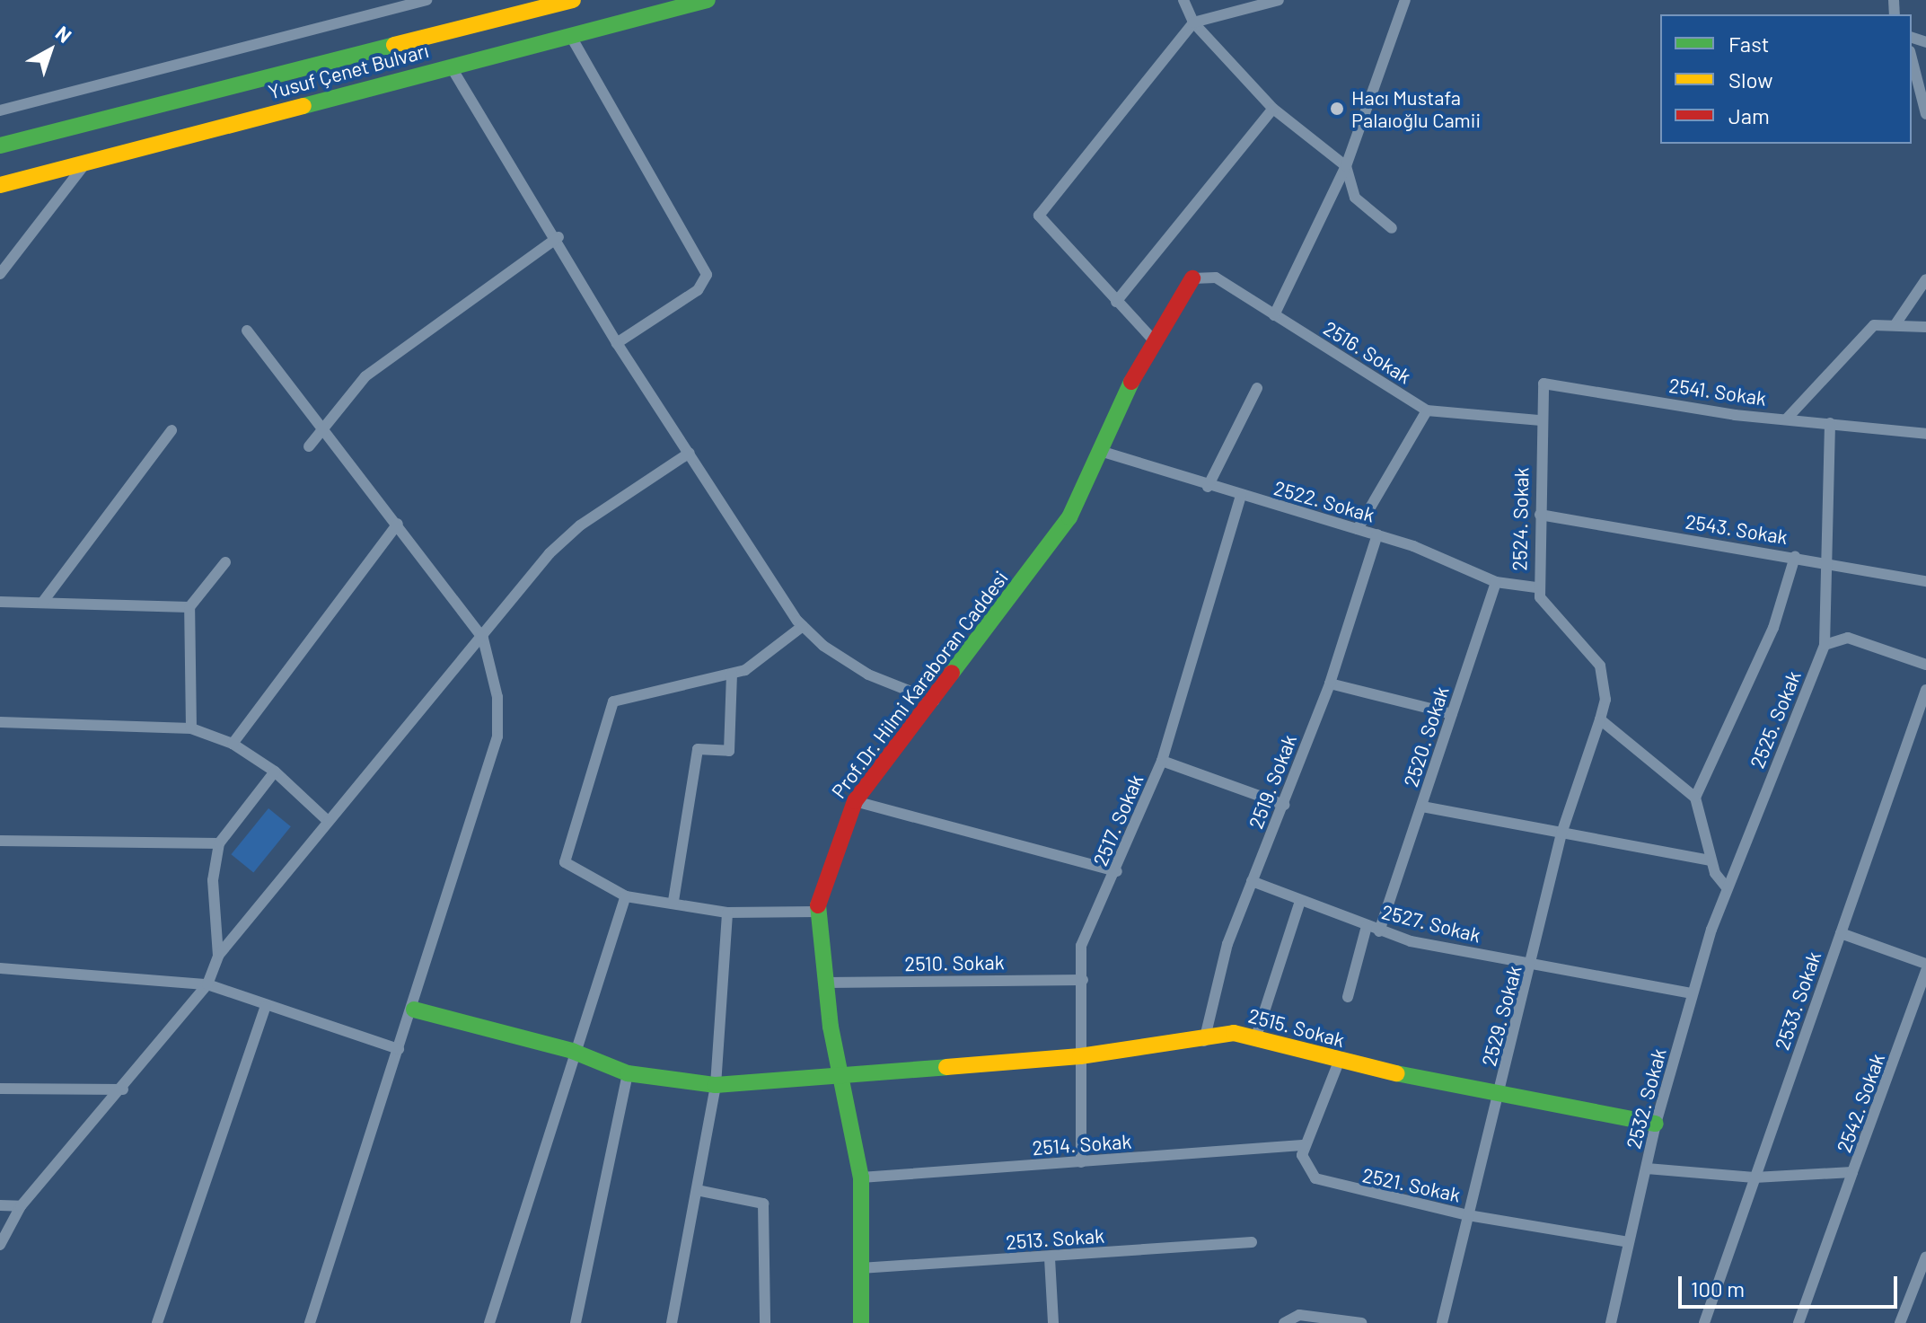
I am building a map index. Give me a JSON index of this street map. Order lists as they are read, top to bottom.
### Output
{
  "streets": {
    "main road": ["Yusuf Çenet Bulvarı", "Prof.Dr. Hilmi Karaboran Caddesi", "2515. Sokak"],
    "street": [
      "2516. Sokak",
      "2541. Sokak",
      "2522. Sokak",
      "2524. Sokak",
      "2543. Sokak",
      "2525. Sokak",
      "2520. Sokak",
      "2519. Sokak",
      "2517. Sokak",
      "2527. Sokak",
      "2510. Sokak",
      "2533. Sokak",
      "2529. Sokak",
      "2532. Sokak",
      "2542. Sokak",
      "2514. Sokak",
      "2521. Sokak",
      "2513. Sokak"
    ]
  },
  "crossings": [
    ["2516. Sokak", "2541. Sokak"],
    ["2516. Sokak", "2524. Sokak"],
    ["2516. Sokak", "Prof.Dr. Hilmi Karaboran Caddesi"],
    ["2541. Sokak", "2524. Sokak"],
    ["2541. Sokak", "2525. Sokak"],
    ["2522. Sokak", "2524. Sokak"],
    ["2522. Sokak", "Prof.Dr. Hilmi Karaboran Caddesi"],
    ["2522. Sokak", "2520. Sokak"],
    ["2522. Sokak", "2519. Sokak"],
    ["2522. Sokak", "2517. Sokak"],
    ["2524. Sokak", "2543. Sokak"],
    ["2524. Sokak", "2529. Sokak"],
    ["2543. Sokak", "2525. Sokak"],
    ["Prof.Dr. Hilmi Karaboran Caddesi", "2510. Sokak"],
    ["Prof.Dr. Hilmi Karaboran Caddesi", "2515. Sokak"],
    ["Prof.Dr. Hilmi Karaboran Caddesi", "2514. Sokak"],
    ["Prof.Dr. Hilmi Karaboran Caddesi", "2513. Sokak"],
    ["2525. Sokak", "2532. Sokak"],
    ["2520. Sokak", "2527. Sokak"],
    ["2519. Sokak", "2527. Sokak"],
    ["2519. Sokak", "2515. Sokak"],
    ["2517. Sokak", "2510. Sokak"],
    ["2517. Sokak", "2515. Sokak"],
    ["2517. Sokak", "2514. Sokak"],
    ["2527. Sokak", "2529. Sokak"],
    ["2527. Sokak", "2532. Sokak"],
    ["2533. Sokak", "2542. Sokak"],
    ["2529. Sokak", "2515. Sokak"],
    ["2529. Sokak", "2521. Sokak"],
    ["2515. Sokak", "2532. Sokak"],
    ["2532. Sokak", "2542. Sokak"],
    ["2532. Sokak", "2521. Sokak"],
    ["2514. Sokak", "2521. Sokak"]
  ],
  "places": ["Hacı Mustafa Palaıoğlu Camii"],
  "legend": ["Fast", "Slow", "Jam"],
  "scale_bar": "100 m",
  "north": "top right"
}
